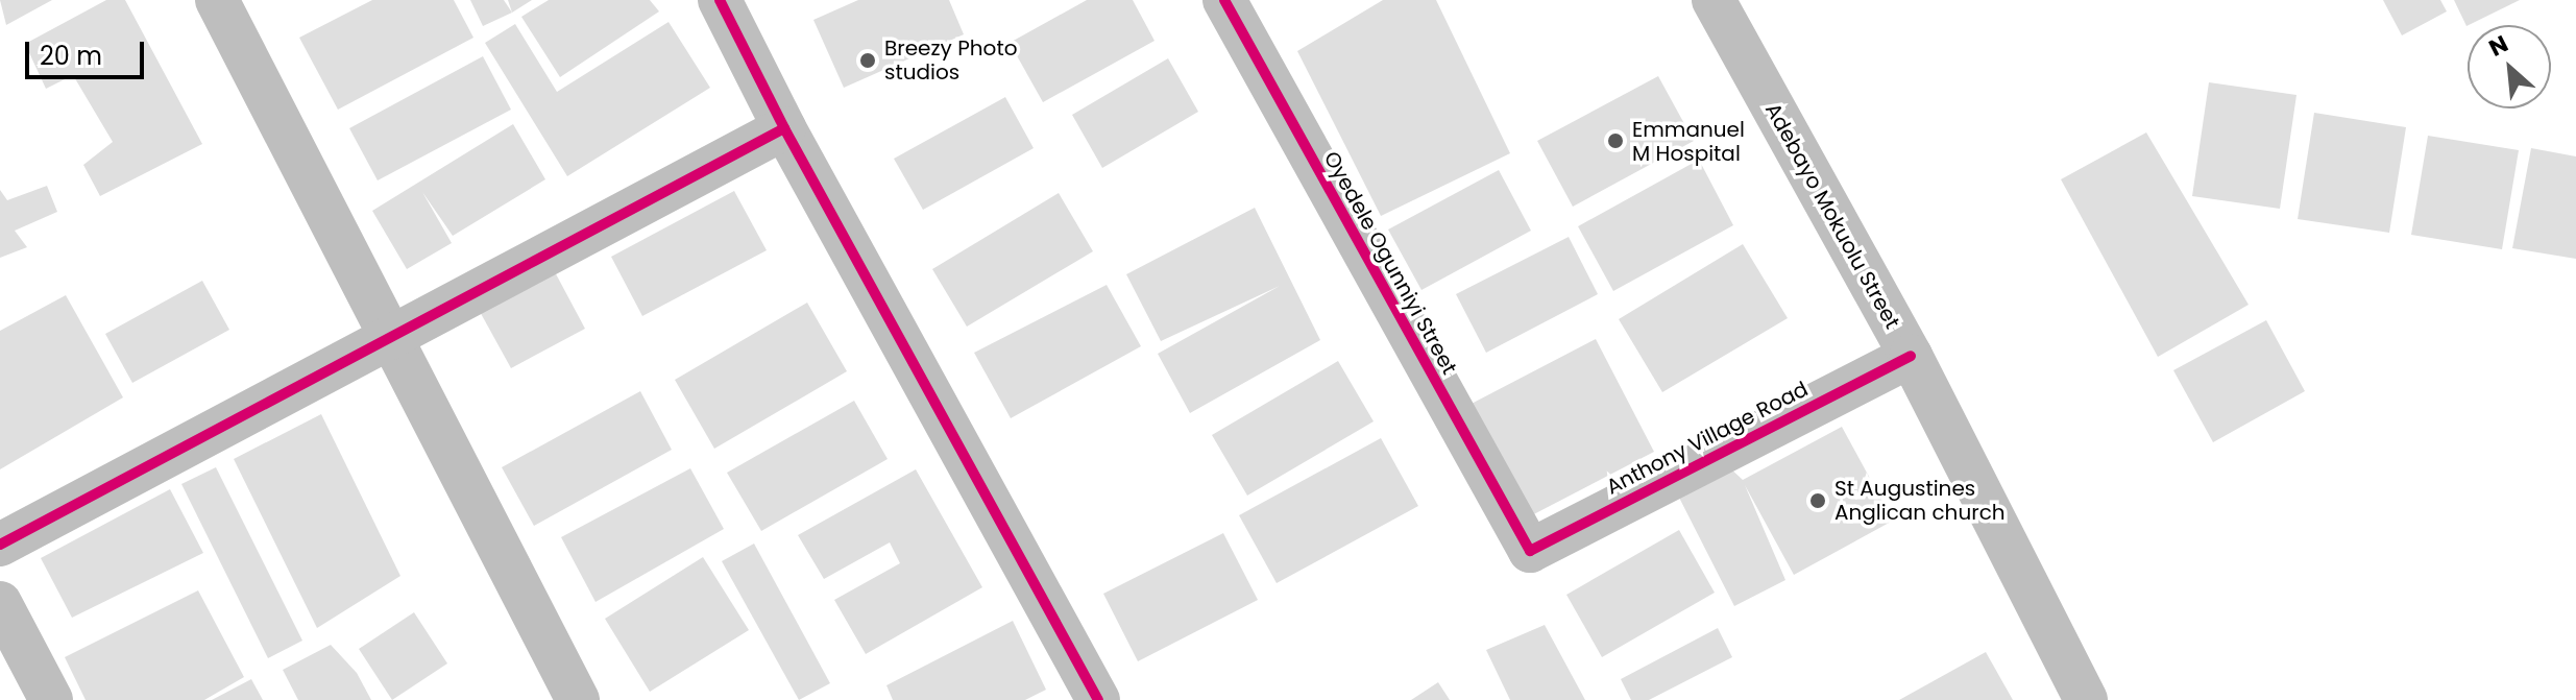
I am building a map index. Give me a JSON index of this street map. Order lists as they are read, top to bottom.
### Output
{
  "streets": {
    "street": ["Adebayo Mokuolu Street", "Oyedele Ogunniyi Street", "Anthony Village Road"]
  },
  "crossings": [
    ["Adebayo Mokuolu Street", "Anthony Village Road"],
    ["Oyedele Ogunniyi Street", "Anthony Village Road"]
  ],
  "places": ["Breezy Photo studios", "Emmanuel M Hospital", "St Augustines Anglican church"],
  "scale_bar": "20 m",
  "north": "top left"
}
